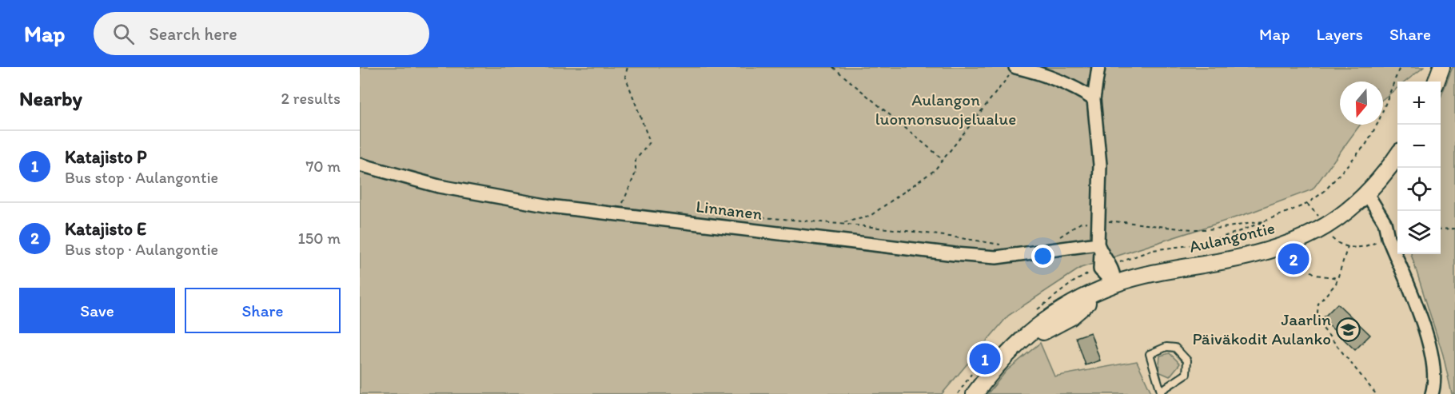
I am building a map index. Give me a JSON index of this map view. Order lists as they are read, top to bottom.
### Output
{
  "streets": {
    "street": ["Linnanen", "Aulangontie"]
  },
  "parks": ["Aulangon luonnonsuojelualue"],
  "places": {
    "school or university": ["Jaarlin Päiväkodit Aulanko"]
  },
  "north": "bottom",
  "page": {
    "header": "Map",
    "search": "Search here",
    "nav": ["Map", "Layers", "Share"],
    "heading": ["Nearby", "2 results"],
    "map_buttons": ["+", "−"],
    "list": [
      {
        "mark": "1",
        "name": "Katajisto P",
        "note": "Bus stop · Aulangontie",
        "value": "70 m"
      },
      {
        "mark": "2",
        "name": "Katajisto E",
        "note": "Bus stop · Aulangontie",
        "value": "150 m"
      }
    ],
    "pins": ["2", "1"],
    "buttons": ["Save", "Share"]
  }
}
